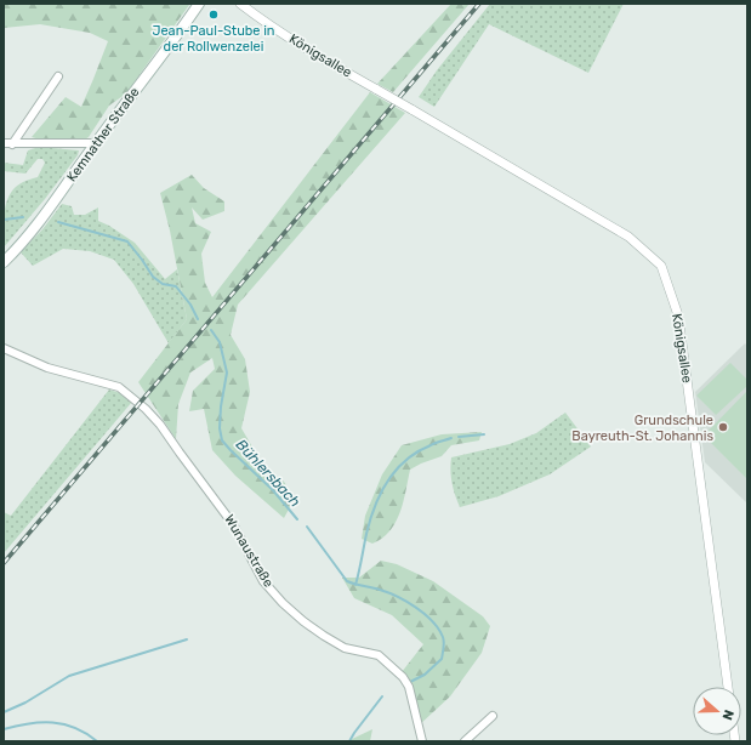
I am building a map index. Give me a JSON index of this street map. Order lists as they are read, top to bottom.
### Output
{
  "streets": {
    "main road": ["Kemnather Straße"],
    "street": ["Königsallee", "Wunaustraße"]
  },
  "water": ["Bühlersbach"],
  "places": ["Jean-Paul-Stube in der Rollwenzelei", "Grundschule Bayreuth-St. Johannis"],
  "north": "right"
}
